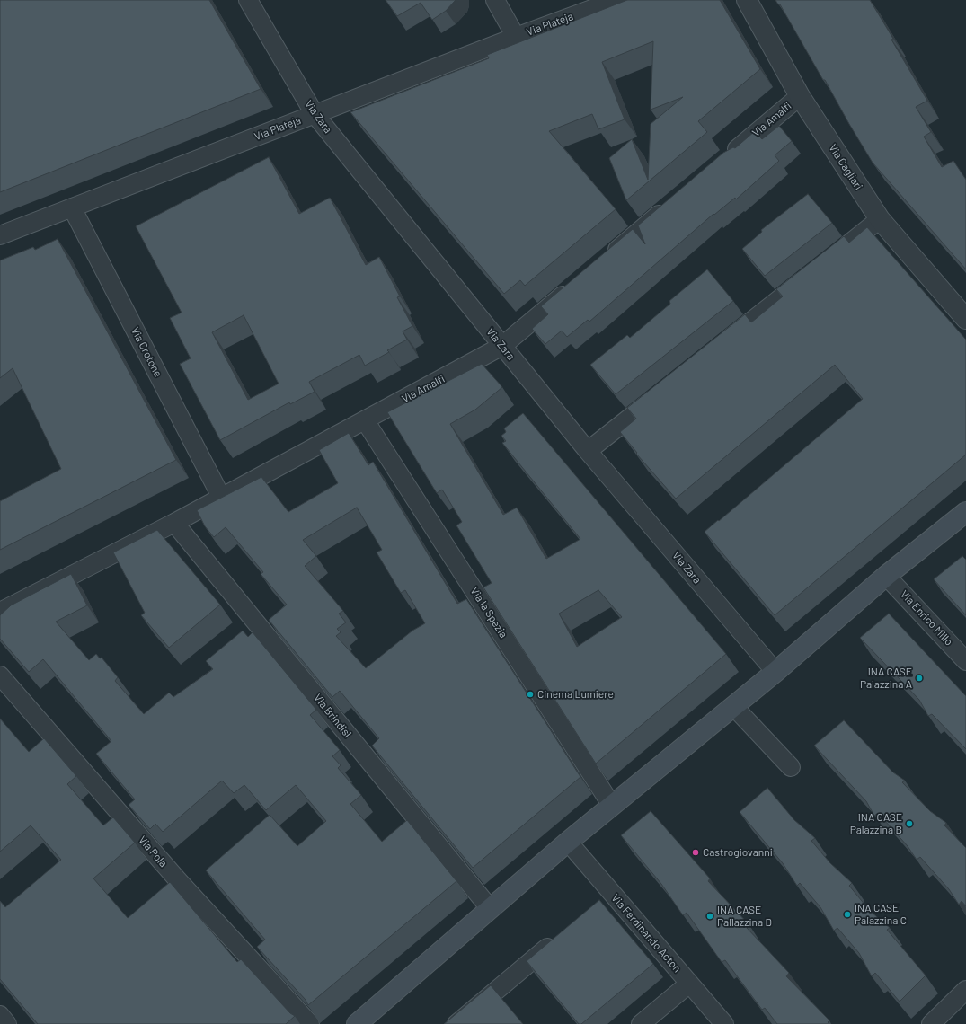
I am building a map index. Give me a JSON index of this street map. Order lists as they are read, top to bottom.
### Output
{
  "streets": {
    "street": [
      "Via Plateja",
      "Via Zara",
      "Via Amalfi",
      "Via Cagliari",
      "Via Crotone",
      "Via la Spezia",
      "Via Enrico Millo",
      "Via Brindisi",
      "Via Pola",
      "Via Ferdinando Acton"
    ]
  },
  "crossings": [
    ["Via Plateja", "Via Zara"],
    ["Via Plateja", "Via Crotone"],
    ["Via Zara", "Via Amalfi"],
    ["Via Amalfi", "Via Cagliari"],
    ["Via Amalfi", "Via Crotone"],
    ["Via Amalfi", "Via la Spezia"],
    ["Via Amalfi", "Via Brindisi"]
  ],
  "places": [
    "INA CASE Palazzina A",
    "Cinema Lumiere",
    "INA CASE Palazzina B",
    "Castrogiovanni",
    "INA CASE Palazzina C",
    "INA CASE Pallazzina D"
  ]
}
